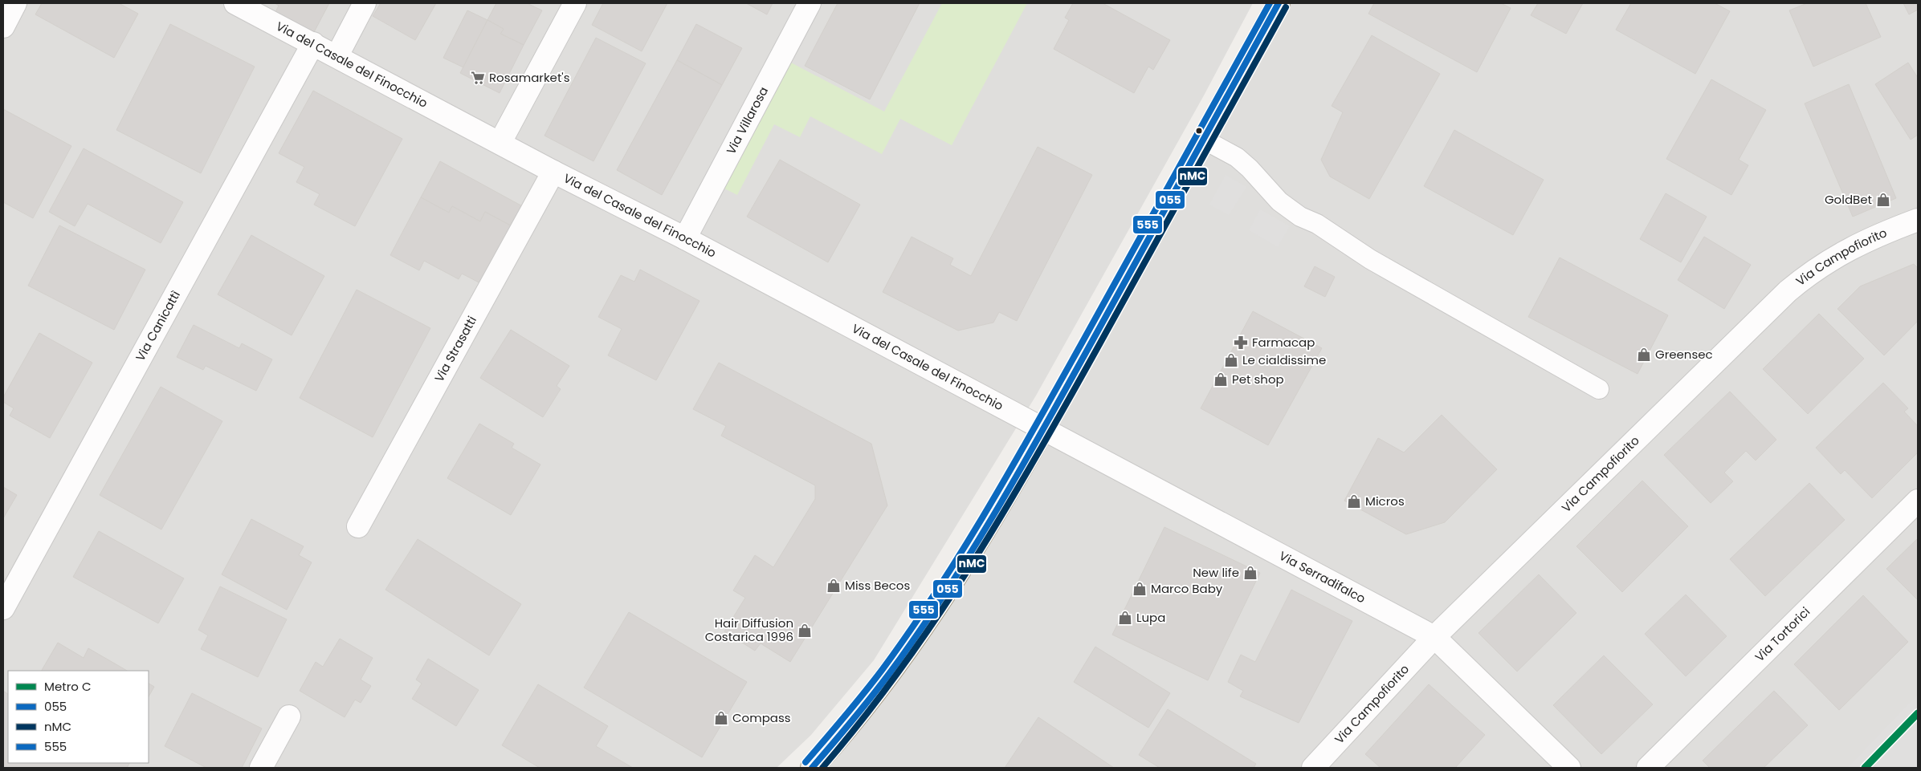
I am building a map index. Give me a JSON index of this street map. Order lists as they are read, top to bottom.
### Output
{
  "streets": {
    "street": [
      "Via del Casale del Finocchio",
      "Via Villarosa",
      "Via Campofiorito",
      "Via Canicattì",
      "Via Strasatti",
      "Via Serradifalco",
      "Via Tortorici"
    ]
  },
  "crossings": [
    ["Via del Casale del Finocchio", "Via Villarosa"],
    ["Via del Casale del Finocchio", "Via Canicattì"],
    ["Via del Casale del Finocchio", "Via Strasatti"],
    ["Via del Casale del Finocchio", "Via Serradifalco"],
    ["Via Campofiorito", "Via Serradifalco"]
  ],
  "places": {
    "supermarket": ["Rosamarket's"],
    "shop": [
      "GoldBet",
      "Greensec",
      "Le cialdissime",
      "Pet shop",
      "Micros",
      "New life",
      "Miss Becos",
      "Marco Baby",
      "Lupa",
      "Hair Diffusion Costarica 1996",
      "Compass"
    ],
    "pharmacy": ["Farmacap"]
  },
  "lines": [
    "transit line 055",
    "transit line 555",
    "transit line nMC",
    "metro line C"
  ],
  "legend": [
    "Metro C",
    "055",
    "nMC",
    "555"
  ]
}
